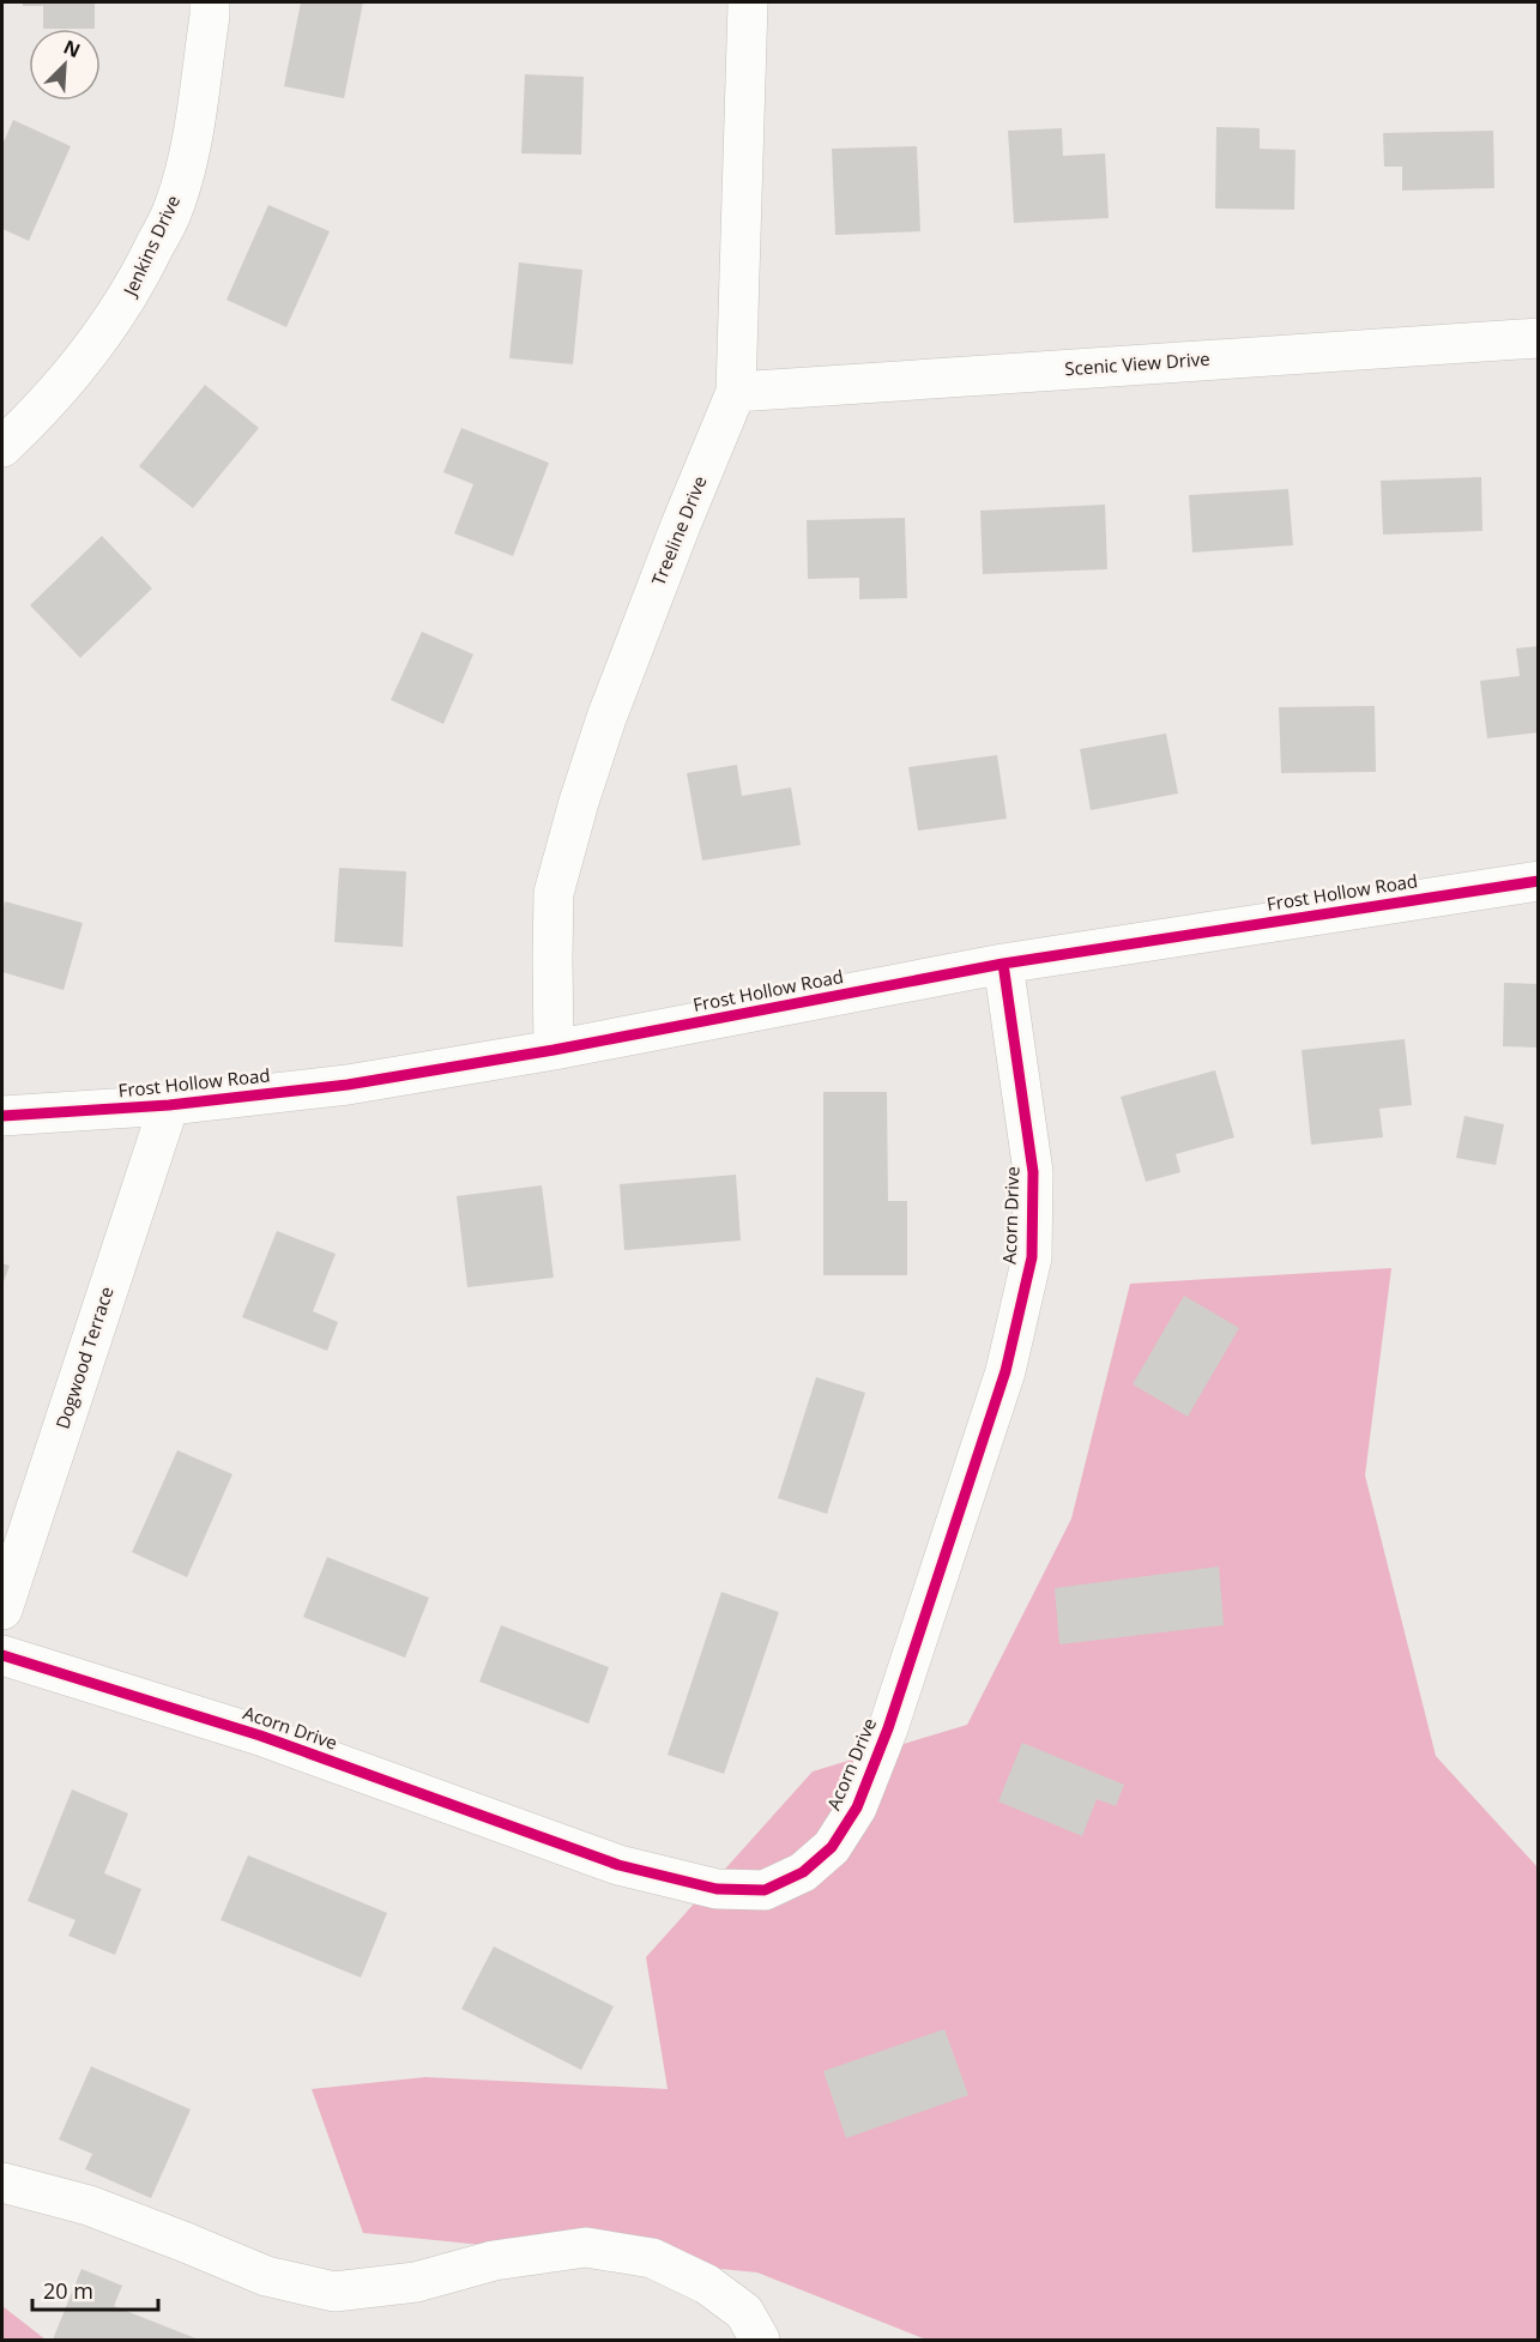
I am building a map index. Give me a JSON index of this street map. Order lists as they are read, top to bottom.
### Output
{
  "streets": {
    "street": [
      "Jenkins Drive",
      "Scenic View Drive",
      "Treeline Drive",
      "Frost Hollow Road",
      "Acorn Drive",
      "Dogwood Terrace"
    ]
  },
  "crossings": [
    ["Scenic View Drive", "Treeline Drive"],
    ["Treeline Drive", "Frost Hollow Road"],
    ["Frost Hollow Road", "Acorn Drive"],
    ["Frost Hollow Road", "Dogwood Terrace"]
  ],
  "scale_bar": "20 m",
  "north": "top right"
}
